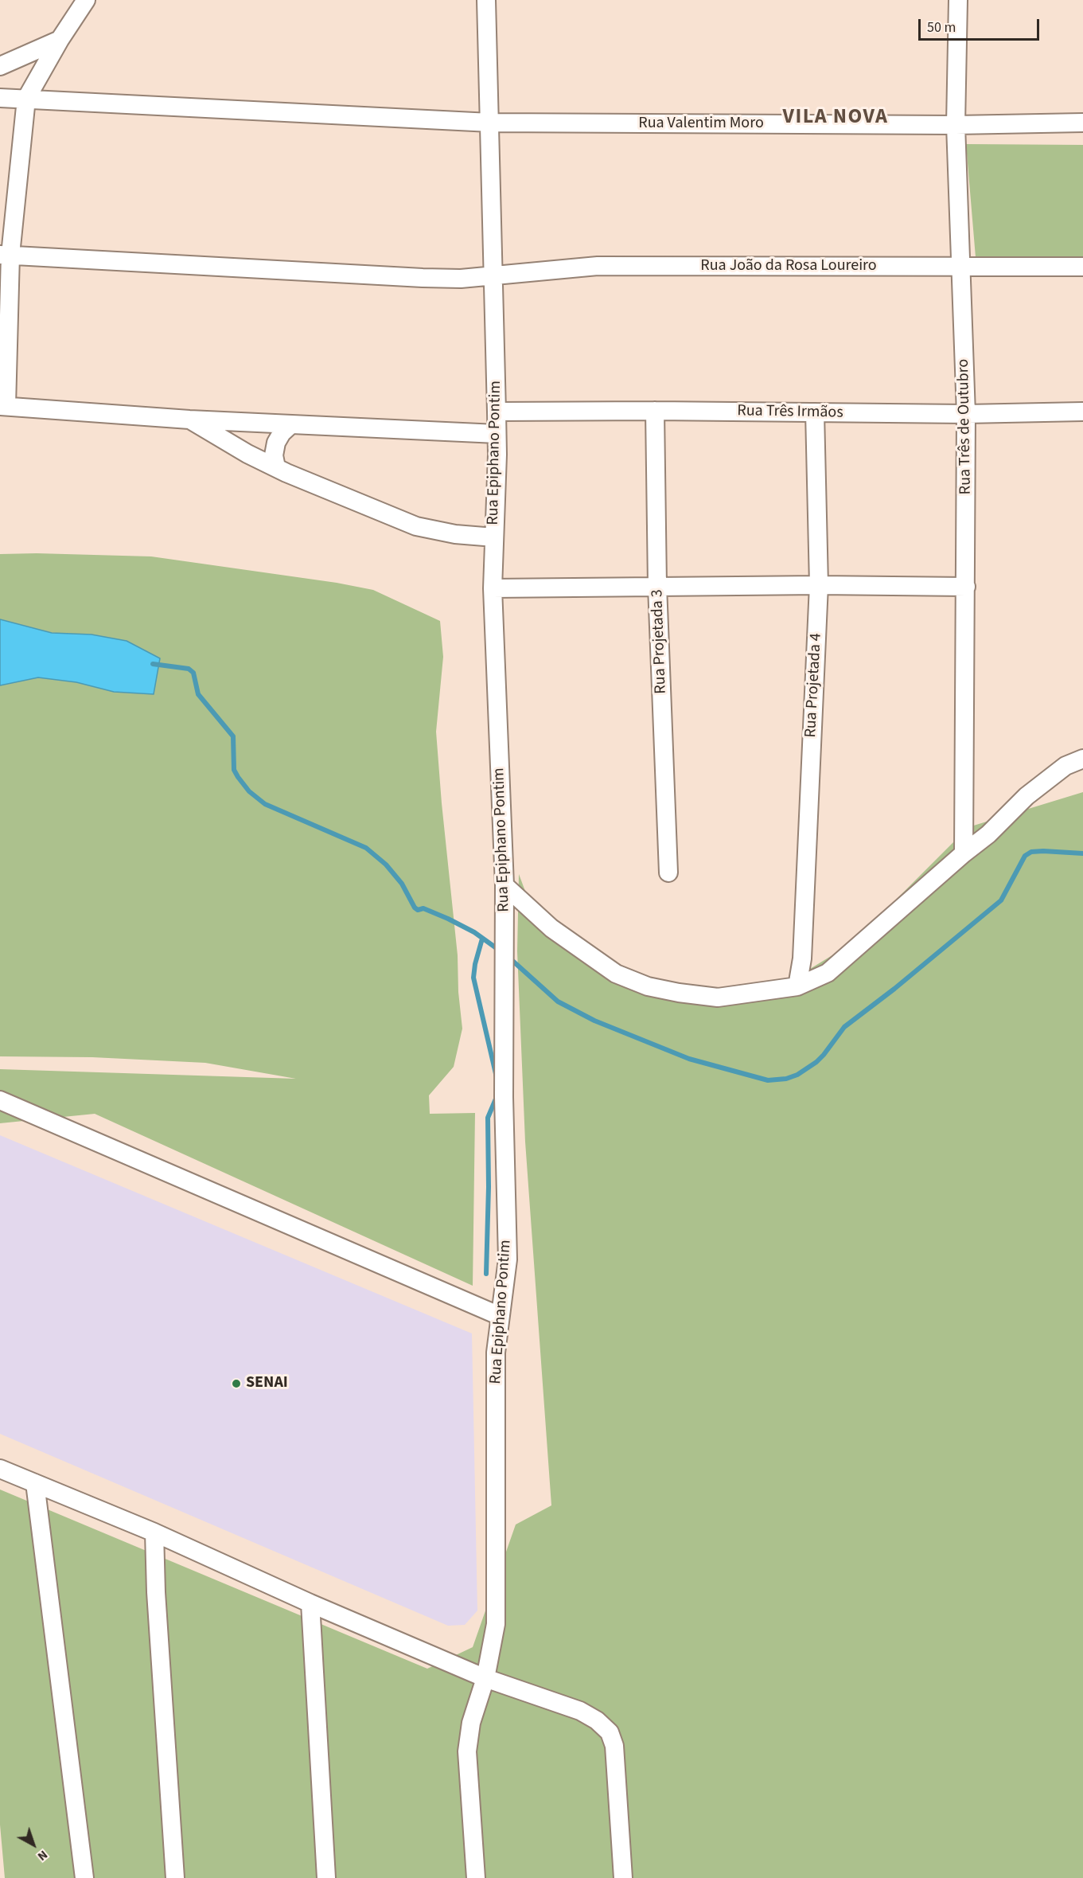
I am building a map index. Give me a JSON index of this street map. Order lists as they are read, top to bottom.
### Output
{
  "streets": {
    "street": [
      "Rua Valentim Moro",
      "Rua João da Rosa Loureiro",
      "Rua Três Irmãos",
      "Rua Três de Outubro",
      "Rua Epiphano Pontim",
      "Rua Projetada 3",
      "Rua Projetada 4"
    ]
  },
  "crossings": [
    ["Rua Valentim Moro", "Rua Três de Outubro"],
    ["Rua Valentim Moro", "Rua Epiphano Pontim"],
    ["Rua João da Rosa Loureiro", "Rua Três de Outubro"],
    ["Rua João da Rosa Loureiro", "Rua Epiphano Pontim"],
    ["Rua Três Irmãos", "Rua Três de Outubro"],
    ["Rua Três Irmãos", "Rua Epiphano Pontim"],
    ["Rua Três Irmãos", "Rua Projetada 3"],
    ["Rua Três Irmãos", "Rua Projetada 4"]
  ],
  "districts": ["VILA NOVA"],
  "places": ["SENAI"],
  "scale_bar": "50 m",
  "north": "bottom right"
}
